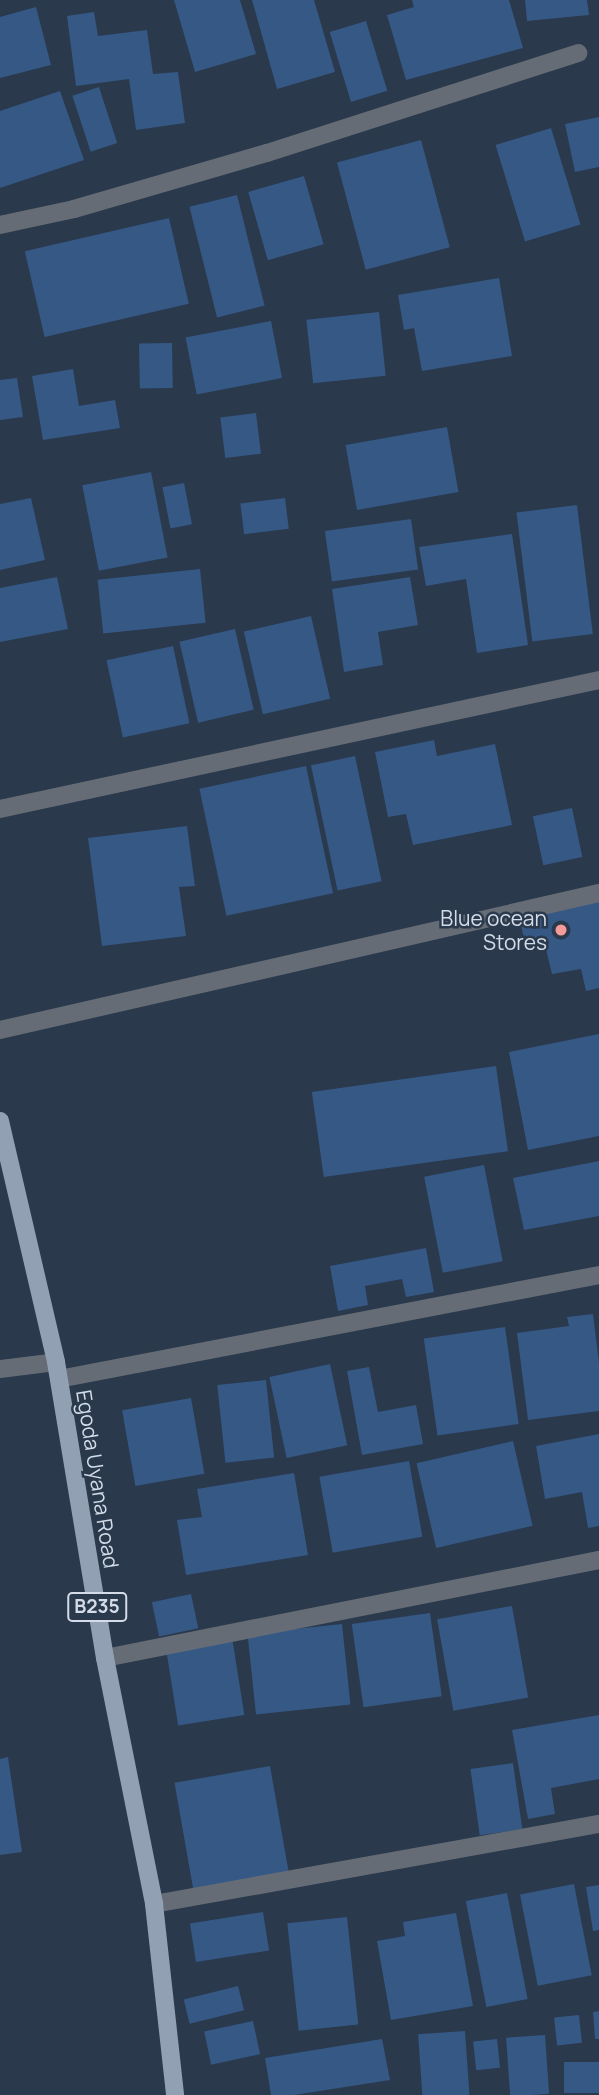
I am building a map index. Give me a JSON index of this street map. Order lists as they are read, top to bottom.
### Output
{
  "streets": {
    "main road": ["Egoda Uyana Road", "B235"]
  },
  "places": ["Blue ocean Stores"]
}
